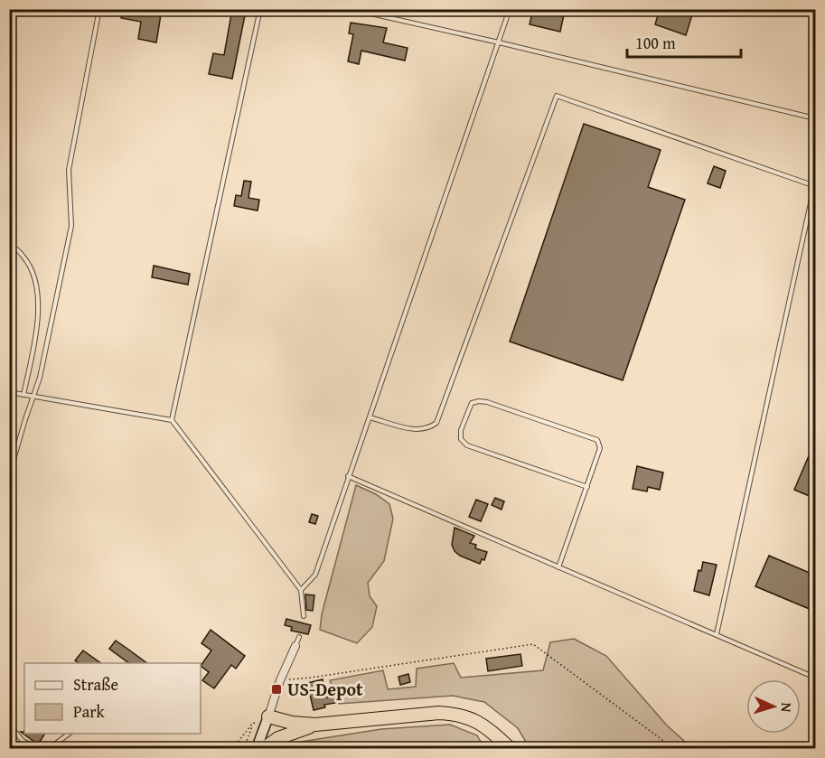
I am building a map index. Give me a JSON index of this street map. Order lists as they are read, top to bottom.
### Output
{
  "places": {
    "transit": ["US-Depot"]
  },
  "legend": ["Straße", "Park"],
  "scale_bar": "100 m",
  "north": "right"
}
